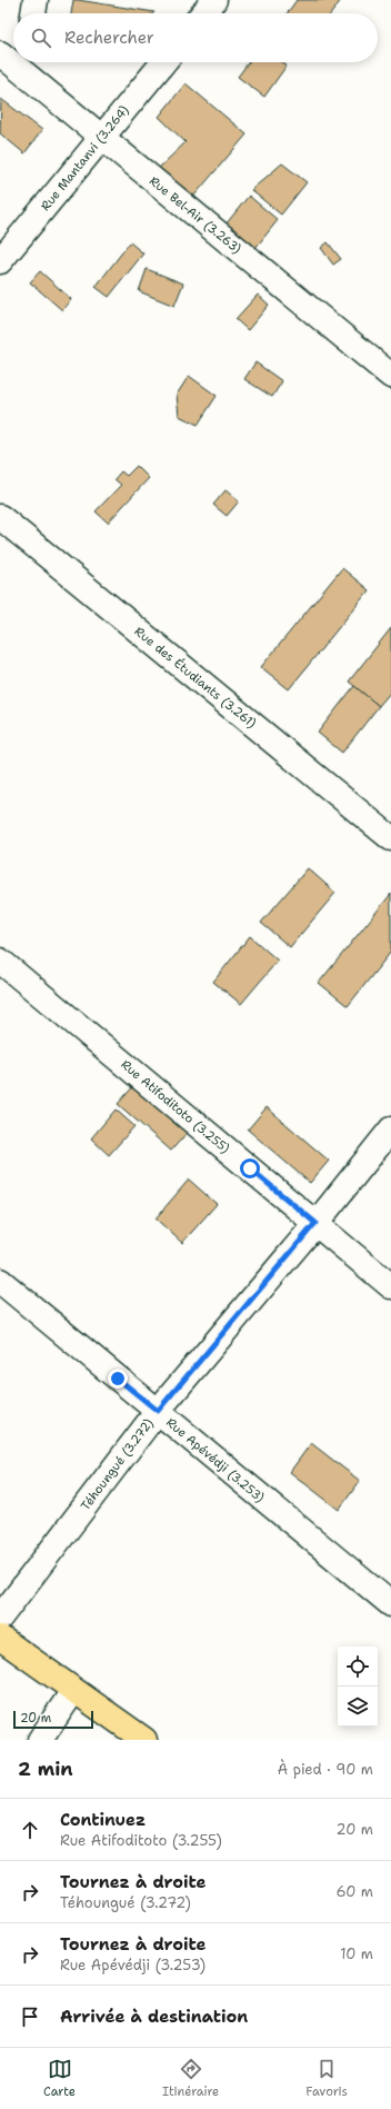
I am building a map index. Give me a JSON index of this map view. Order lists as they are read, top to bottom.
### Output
{
  "streets": {
    "street": [
      "Rue Mantanvi (3.264)",
      "Rue Bel-Air (3.263)",
      "Rue des Étudiants (3.261)",
      "Rue Atifoditoto (3.255)",
      "Rue Apévédji (3.253)",
      "Téhoungué (3.272)"
    ]
  },
  "crossings": [
    ["Rue Mantanvi (3.264)", "Rue Bel-Air (3.263)"],
    ["Rue Atifoditoto (3.255)", "Téhoungué (3.272)"],
    ["Rue Apévédji (3.253)", "Téhoungué (3.272)"]
  ],
  "scale_bar": "20 m",
  "page": {
    "search": "Rechercher",
    "scale": "20 m",
    "heading": ["2 min", "À pied · 90 m"],
    "list": [
      ["Continuez", "Rue Atifoditoto (3.255)", "20 m"],
      ["Tournez à droite", "Téhoungué (3.272)", "60 m"],
      ["Tournez à droite", "Rue Apévédji (3.253)", "10 m"],
      "Arrivée à destination"
    ],
    "nav": ["Carte", "Itinéraire", "Favoris"]
  }
}
